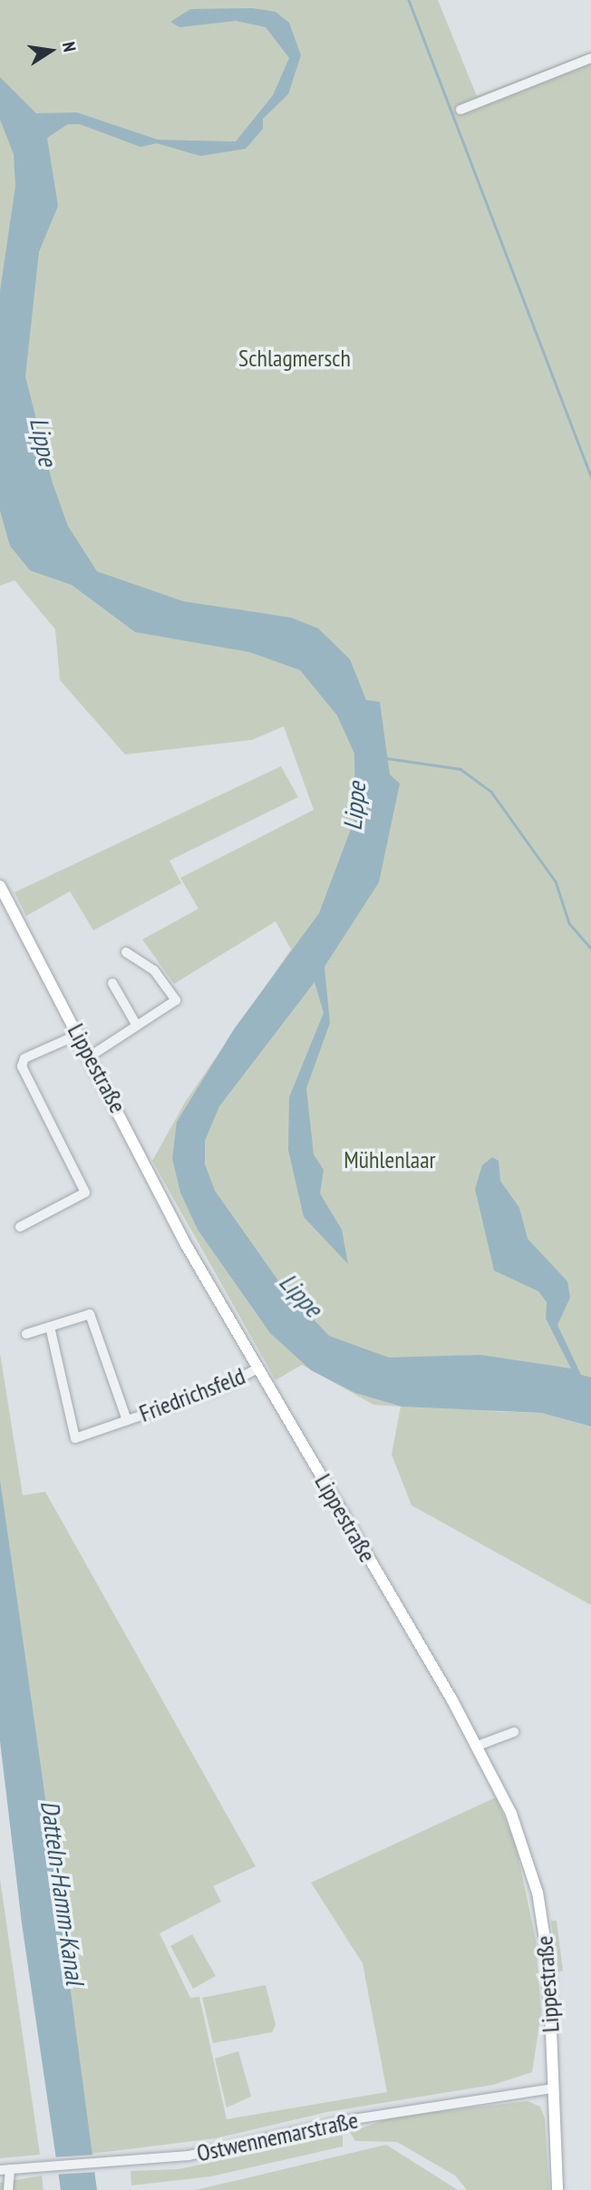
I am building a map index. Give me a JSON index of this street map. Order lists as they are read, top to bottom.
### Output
{
  "streets": {
    "main road": ["Lippestraße"],
    "street": ["Friedrichsfeld", "Ostwennemarstraße"]
  },
  "crossings": [
    ["Lippestraße", "Friedrichsfeld"],
    ["Lippestraße", "Ostwennemarstraße"]
  ],
  "water": ["Lippe", "Datteln-Hamm-Kanal"],
  "parks": ["Schlagmersch", "Mühlenlaar"],
  "north": "right"
}
